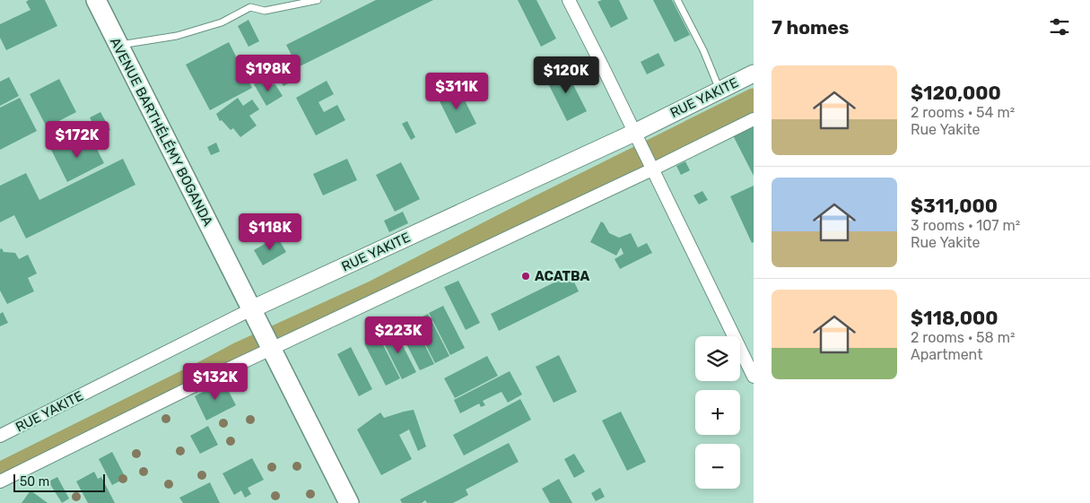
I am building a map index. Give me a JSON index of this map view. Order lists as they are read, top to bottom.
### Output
{
  "streets": {
    "main road": ["RUE YAKITE", "AVENUE BARTHÉLÉMY BOGANDA"]
  },
  "crossings": [
    ["RUE YAKITE", "AVENUE BARTHÉLÉMY BOGANDA"]
  ],
  "places": ["ACATBA"],
  "scale_bar": "50 m",
  "page": {
    "heading": "7 homes",
    "list": [
      {
        "name": "$120,000",
        "note": "2 rooms · 54 m² · Rue Yakite"
      },
      {
        "name": "$311,000",
        "note": "3 rooms · 107 m² · Rue Yakite"
      },
      {
        "name": "$118,000",
        "note": "2 rooms · 58 m² · Apartment"
      }
    ],
    "price": [
      "$198K",
      "$120K",
      "$311K",
      "$172K",
      "$118K",
      "$223K",
      "$132K"
    ],
    "map_buttons": ["+", "−"],
    "scale": "50 m"
  }
}
